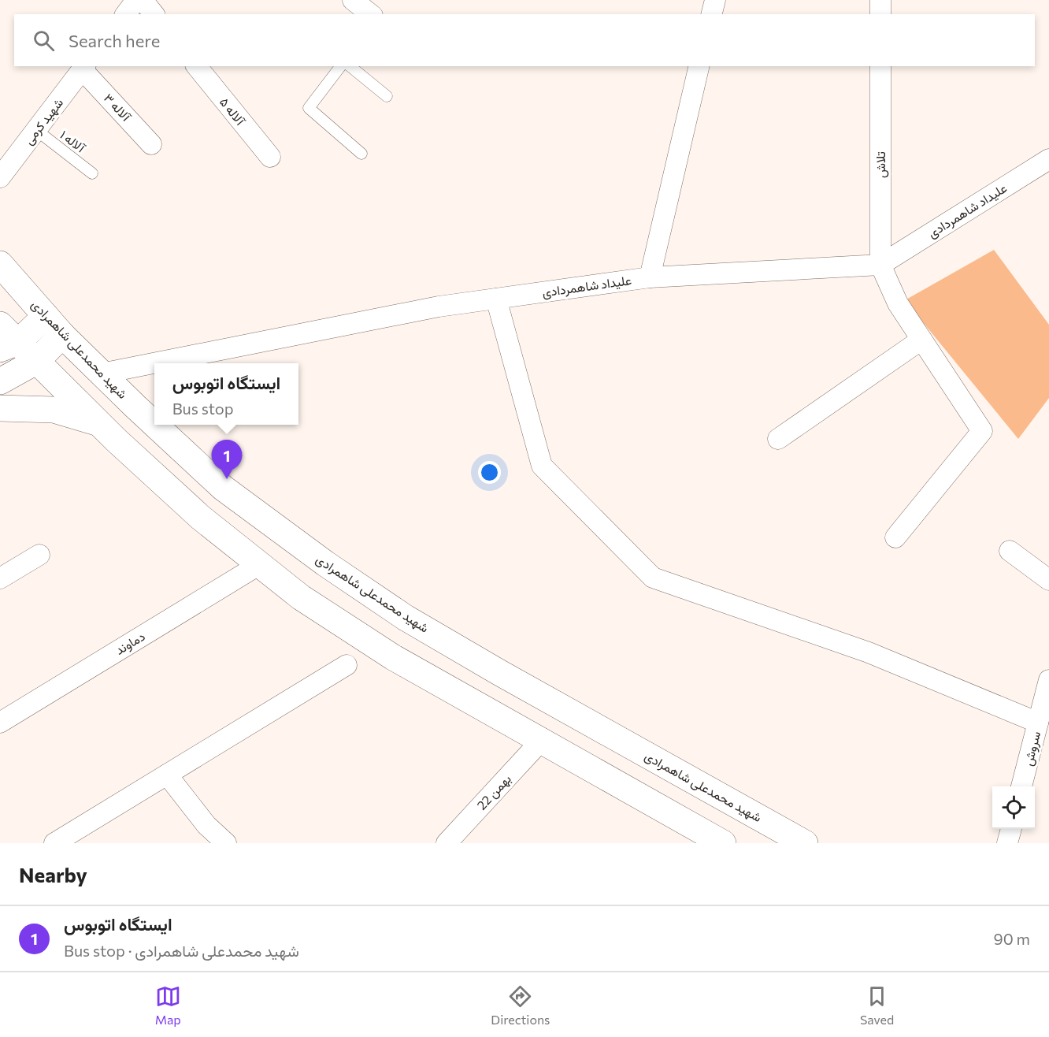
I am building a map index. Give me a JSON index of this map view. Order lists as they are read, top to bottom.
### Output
{
  "streets": {
    "main road": ["شهید محمدعلی شاهمرادی"],
    "street": [
      "آلاله ۳",
      "آلاله ۵",
      "شهید کرمی",
      "تلاش",
      "علیداد شاهمردادی",
      "دماوند",
      "سروش",
      "22 بهمن"
    ],
    "lane": ["آلاله ۱"]
  },
  "crossings": [
    ["آلاله ۳", "شهید کرمی"],
    ["شهید کرمی", "آلاله ۱"],
    ["تلاش", "علیداد شاهمردادی"],
    ["علیداد شاهمردادی", "شهید محمدعلی شاهمرادی"]
  ],
  "page": {
    "search": "Search here",
    "popup": ["ایستگاه اتوبوس", "Bus stop"],
    "pins": "1",
    "heading": "Nearby",
    "list": [
      {
        "mark": "1",
        "name": "ایستگاه اتوبوس",
        "note": "Bus stop · شهید محمدعلی شاهمرادی",
        "value": "90 m"
      }
    ],
    "nav": ["Map", "Directions", "Saved"]
  }
}
